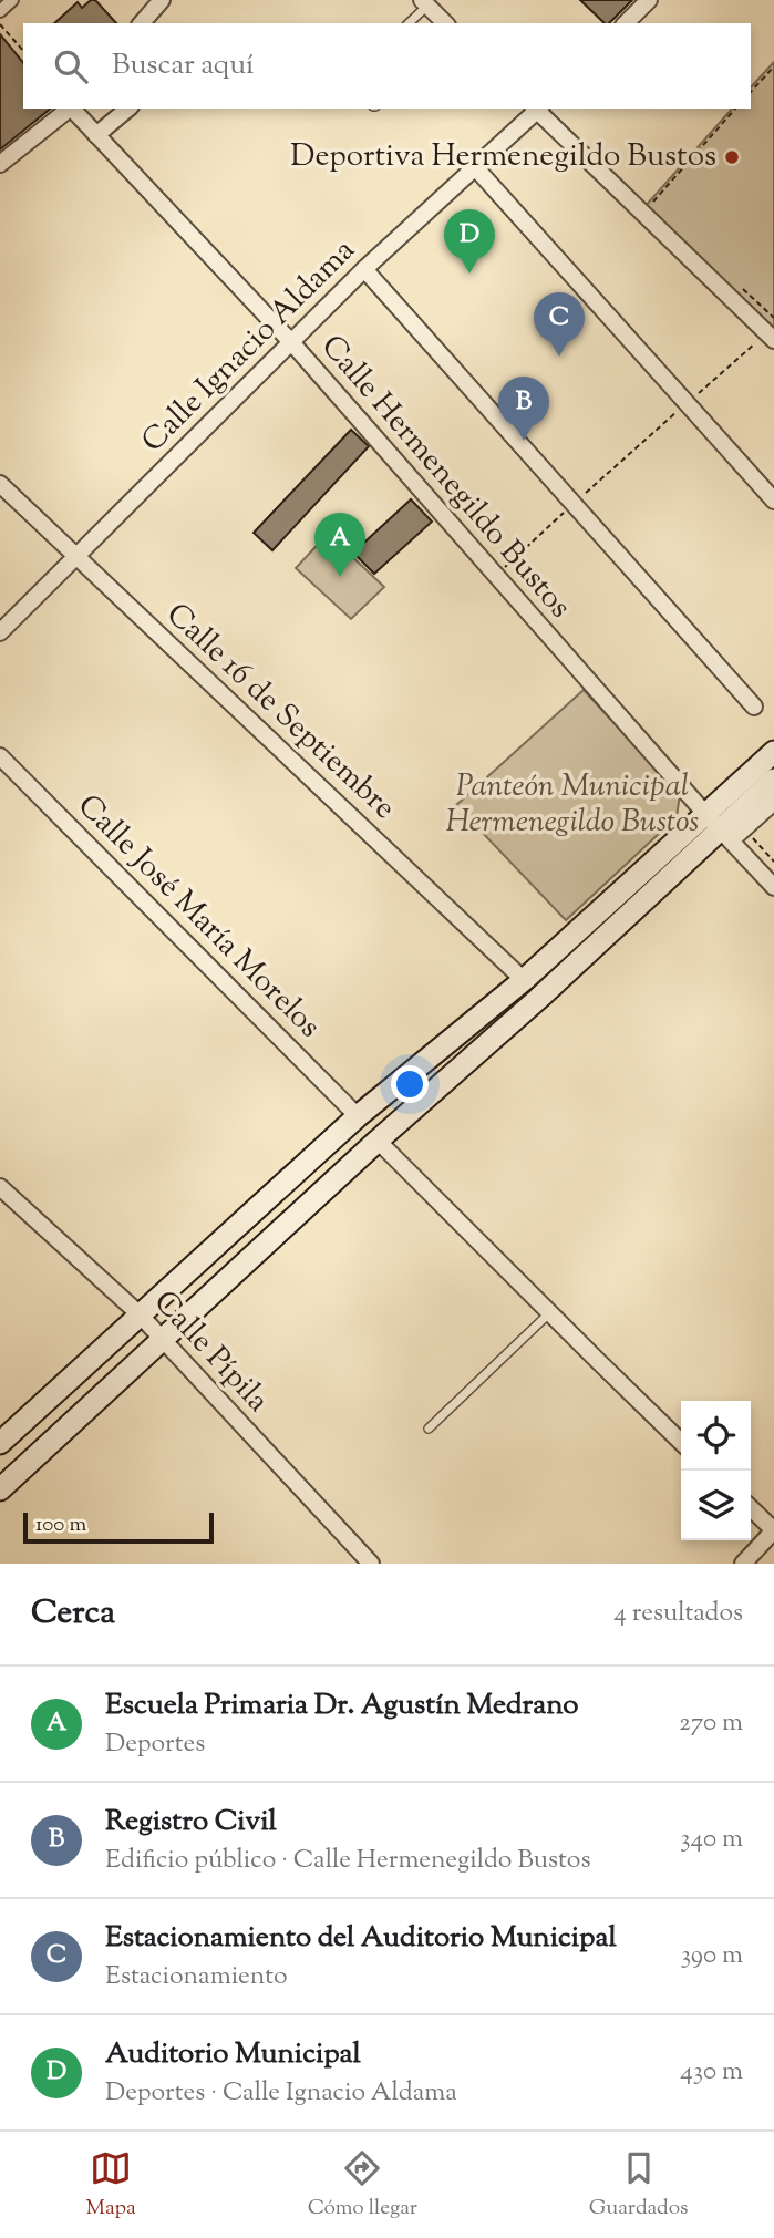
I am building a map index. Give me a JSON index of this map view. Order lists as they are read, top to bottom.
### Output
{
  "streets": {
    "street": [
      "Calle Ignacio Aldama",
      "Calle Hermenegildo Bustos",
      "Calle 16 de Septiembre",
      "Calle José María Morelos",
      "Calle Pípila"
    ]
  },
  "crossings": [
    ["Calle Ignacio Aldama", "Calle Hermenegildo Bustos"],
    ["Calle Ignacio Aldama", "Calle 16 de Septiembre"]
  ],
  "parks": ["Panteón Municipal Hermenegildo Bustos"],
  "places": ["Deportiva Hermenegildo Bustos"],
  "scale_bar": "100 m",
  "page": {
    "search": "Buscar aquí",
    "pins": [
      "D",
      "C",
      "B",
      "A"
    ],
    "scale": "100 m",
    "heading": ["Cerca", "4 resultados"],
    "list": [
      {
        "mark": "A",
        "name": "Escuela Primaria Dr. Agustín Medrano",
        "note": "Deportes",
        "value": "270 m"
      },
      {
        "mark": "B",
        "name": "Registro Civil",
        "note": "Edificio público · Calle Hermenegildo Bustos",
        "value": "340 m"
      },
      {
        "mark": "C",
        "name": "Estacionamiento del Auditorio Municipal",
        "note": "Estacionamiento",
        "value": "390 m"
      },
      {
        "mark": "D",
        "name": "Auditorio Municipal",
        "note": "Deportes · Calle Ignacio Aldama",
        "value": "430 m"
      }
    ],
    "nav": ["Mapa", "Cómo llegar", "Guardados"]
  }
}
